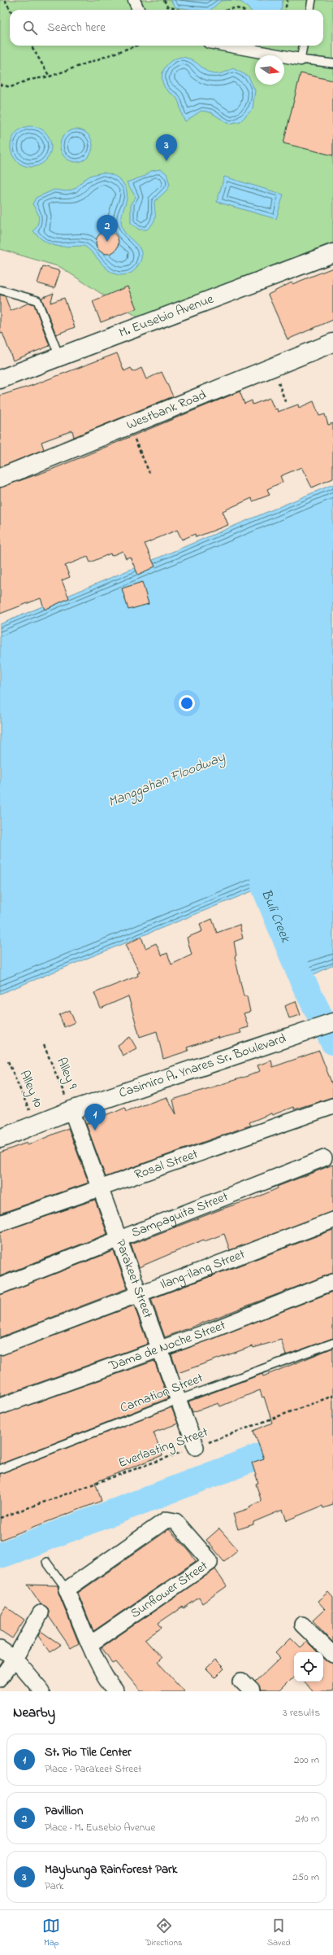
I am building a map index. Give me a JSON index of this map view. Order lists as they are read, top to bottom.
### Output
{
  "streets": {
    "street": [
      "M. Eusebio Avenue",
      "Westbank Road",
      "Casimiro A. Ynares Sr. Boulevard",
      "Rosal Street",
      "Sampaguita Street",
      "Ilang-ilang Street",
      "Parakeet Street",
      "Dama de Noche Street",
      "Sunflower Street"
    ],
    "lane": ["Carnation Street"],
    "path": ["Alley 9", "Alley 10", "Everlasting Street"]
  },
  "crossings": [
    ["Casimiro A. Ynares Sr. Boulevard", "Alley 9"],
    ["Casimiro A. Ynares Sr. Boulevard", "Alley 10"],
    ["Casimiro A. Ynares Sr. Boulevard", "Parakeet Street"],
    ["Alley 9", "Parakeet Street"],
    ["Rosal Street", "Parakeet Street"],
    ["Sampaguita Street", "Parakeet Street"],
    ["Ilang-ilang Street", "Parakeet Street"],
    ["Parakeet Street", "Dama de Noche Street"],
    ["Parakeet Street", "Carnation Street"],
    ["Parakeet Street", "Everlasting Street"]
  ],
  "water": ["Manggahan Floodway", "Buli Creek"],
  "north": "right",
  "page": {
    "search": "Search here",
    "pins": ["3", "2", "1"],
    "heading": ["Nearby", "3 results"],
    "list": [
      {
        "mark": "1",
        "name": "St. Pio Tile Center",
        "note": "Place · Parakeet Street",
        "value": "200 m"
      },
      {
        "mark": "2",
        "name": "Pavillion",
        "note": "Place · M. Eusebio Avenue",
        "value": "210 m"
      },
      {
        "mark": "3",
        "name": "Maybunga Rainforest Park",
        "note": "Park",
        "value": "250 m"
      }
    ],
    "nav": ["Map", "Directions", "Saved"]
  }
}
